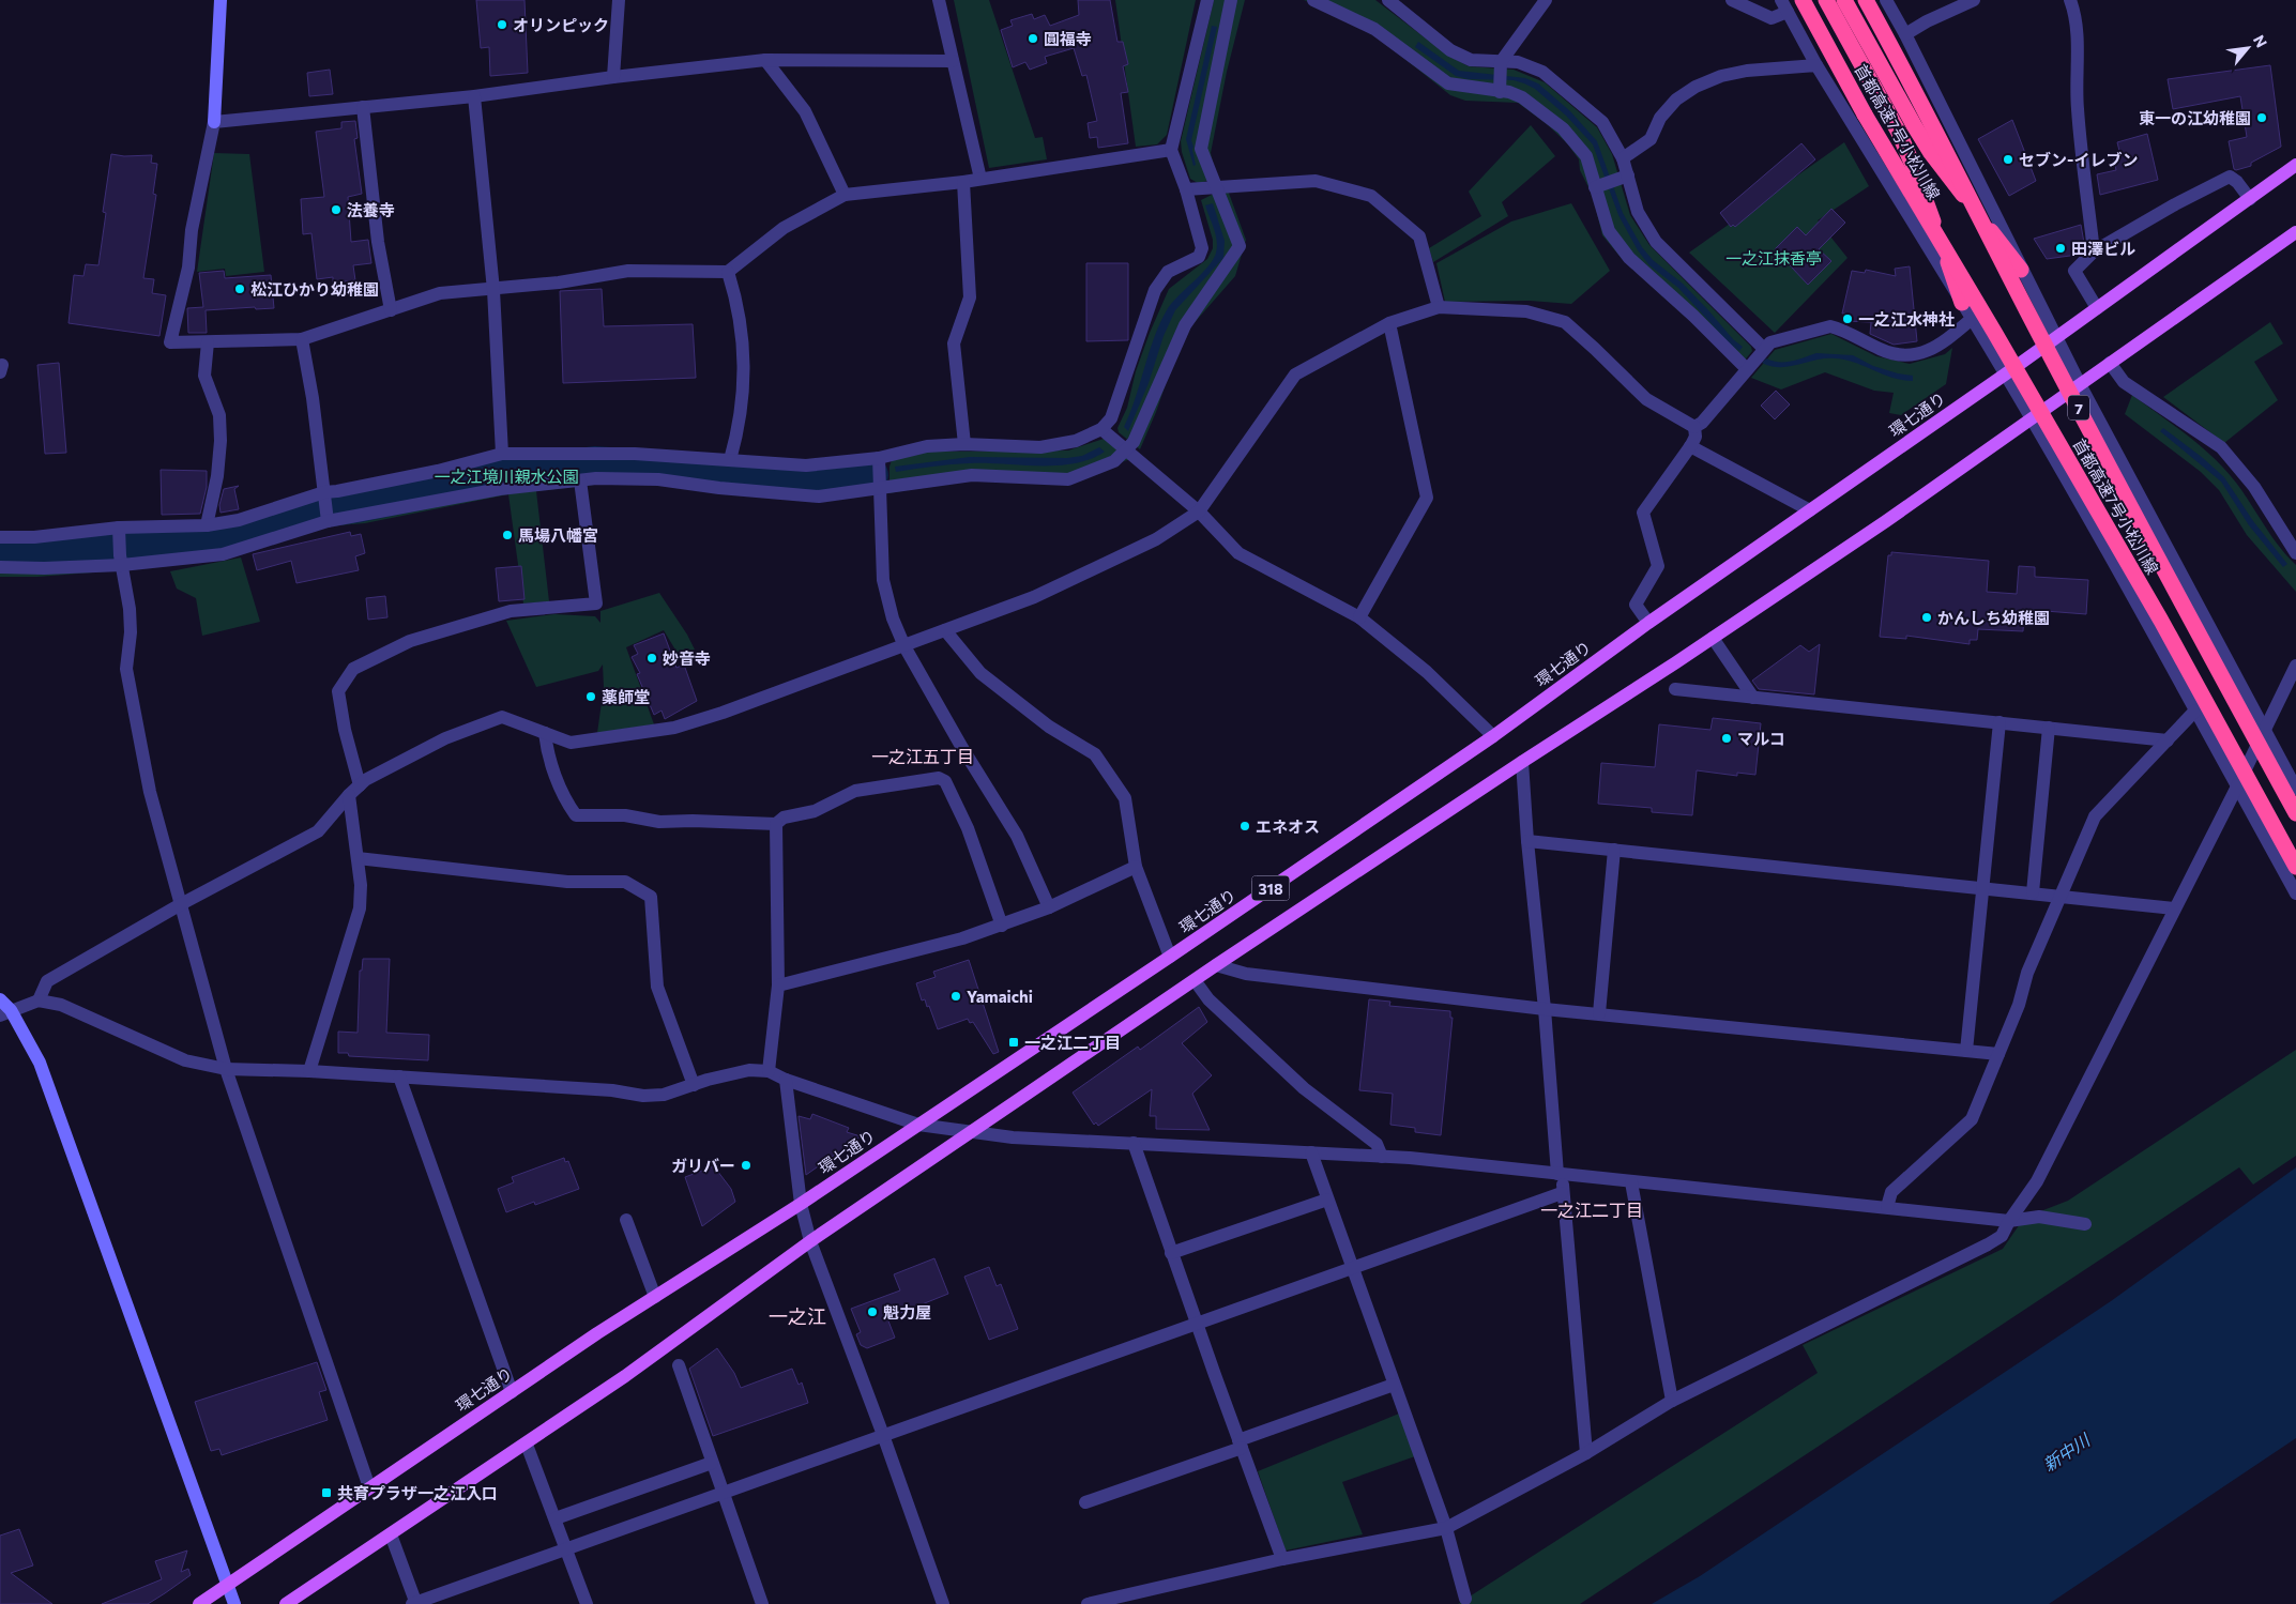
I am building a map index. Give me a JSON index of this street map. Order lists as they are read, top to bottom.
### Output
{
  "streets": {
    "highway": ["首都高速7号小松川線", "7"],
    "main road": ["環七通り", "318"]
  },
  "districts": ["一之江五丁目", "一之江二丁目", "一之江"],
  "water": ["新中川"],
  "parks": ["一之江抹香亭", "一之江境川親水公園"],
  "places": {
    "other": [
      "オリンピック",
      "圓福寺",
      "東一の江幼稚園",
      "セブン-イレブン",
      "法養寺",
      "田澤ビル",
      "松江ひかり幼稚園",
      "一之江水神社",
      "馬場八幡宮",
      "かんしち幼稚園",
      "妙音寺",
      "薬師堂",
      "マルコ",
      "エネオス",
      "Yamaichi",
      "ガリバー",
      "魁力屋"
    ],
    "transit": ["一之江二丁目", "共育プラザ一之江入口"]
  },
  "north": "top right"
}
